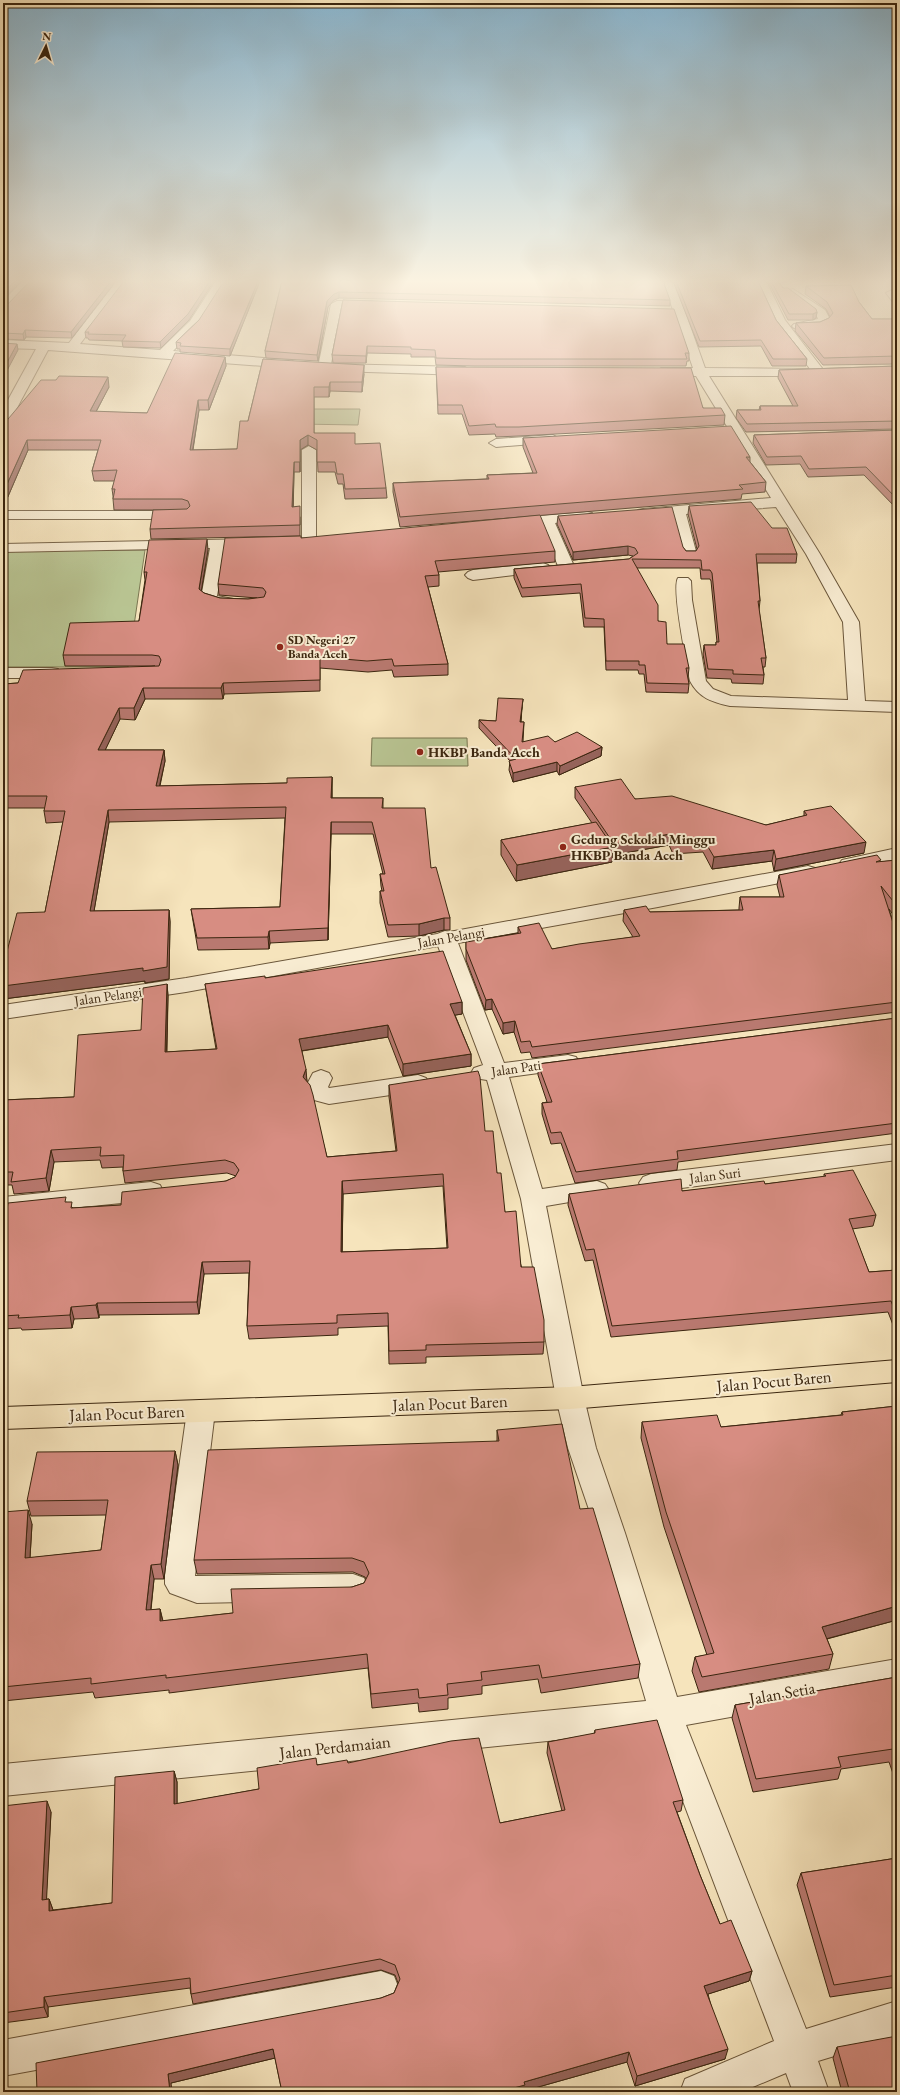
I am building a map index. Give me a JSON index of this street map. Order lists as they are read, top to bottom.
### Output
{
  "streets": {
    "main road": ["Jalan Pocut Baren"],
    "street": [
      "Jalan Pelangi",
      "Jalan Pati",
      "Jalan Suri",
      "Jalan Setia",
      "Jalan Perdamaian"
    ]
  },
  "crossings": [
    ["Jalan Setia", "Jalan Perdamaian"]
  ],
  "places": ["SD Negeri 27 Banda Aceh", "HKBP Banda Aceh", "Gedung Sekolah Minggu HKBP Banda Aceh"],
  "north": "top"
}
